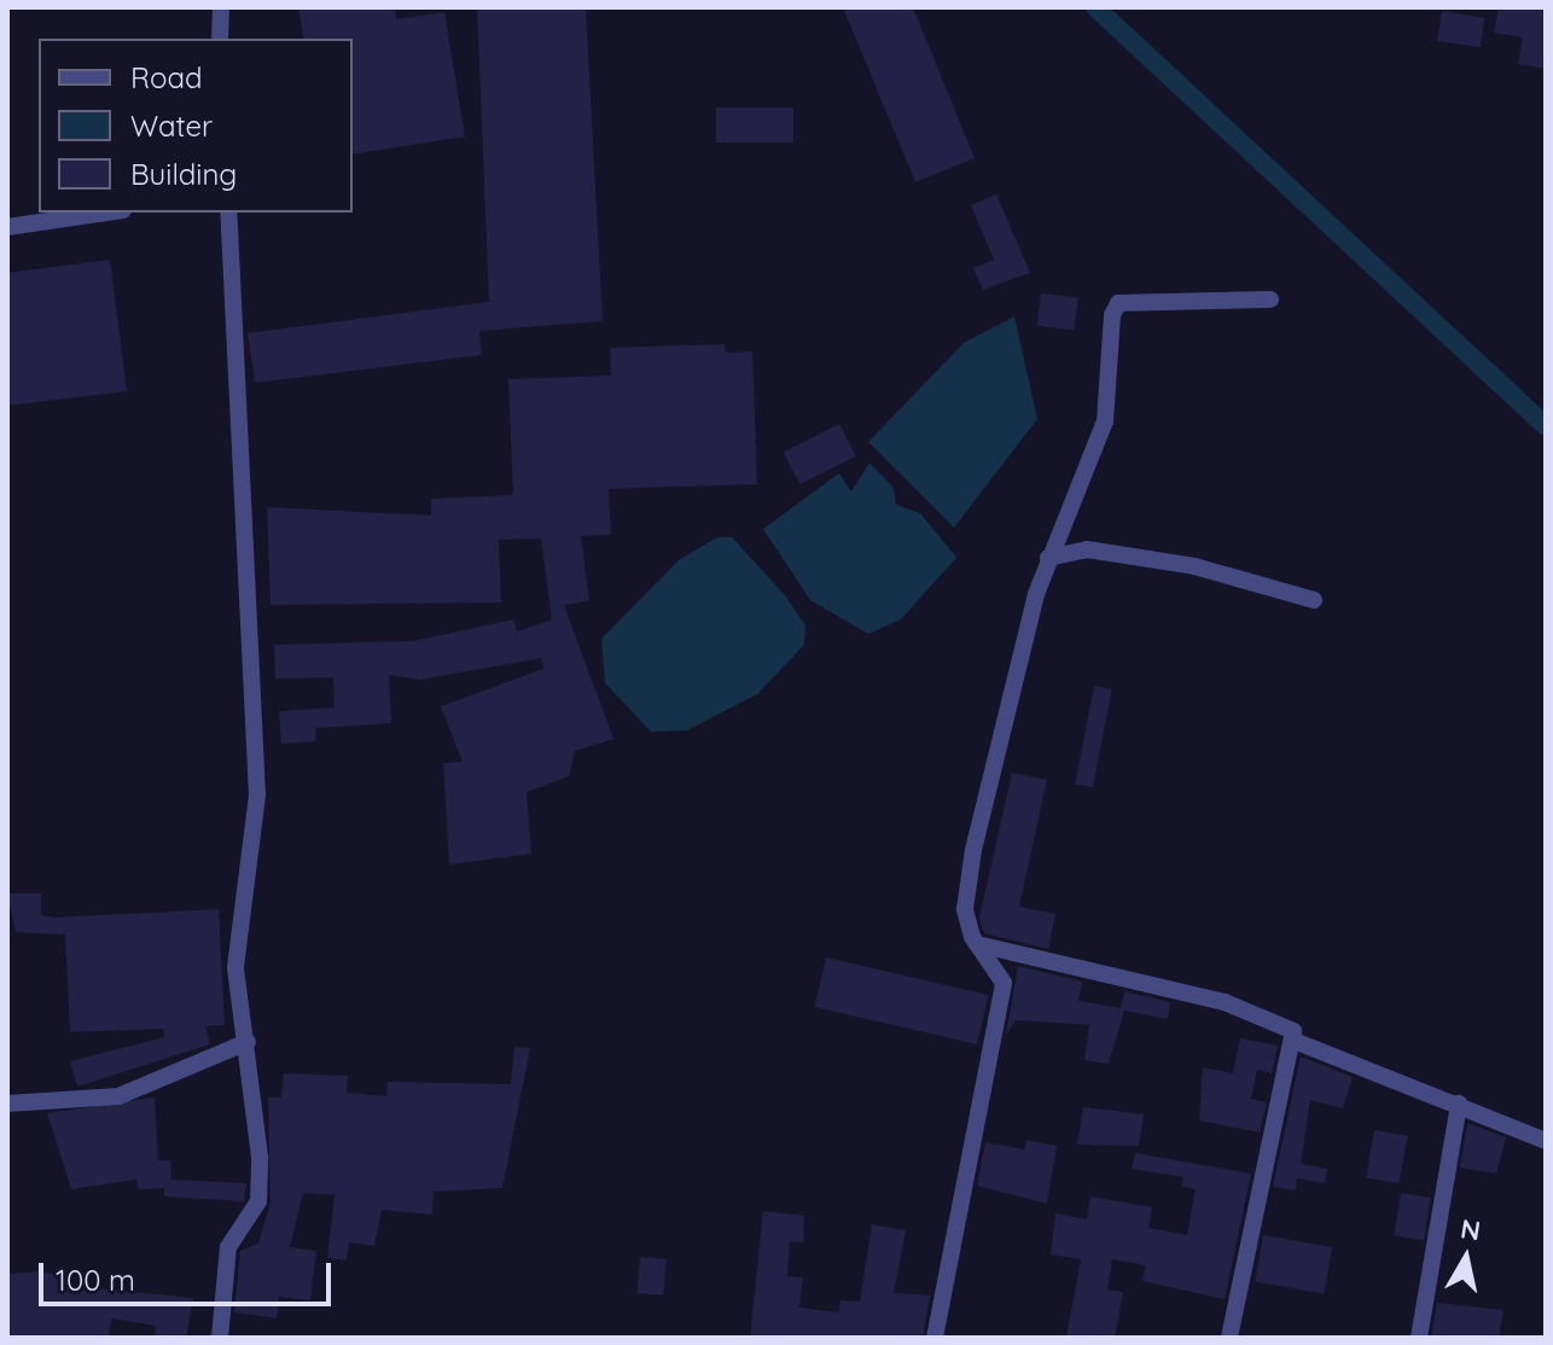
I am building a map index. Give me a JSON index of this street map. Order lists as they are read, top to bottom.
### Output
{
  "legend": ["Road", "Water", "Building"],
  "scale_bar": "100 m",
  "north": "top"
}
